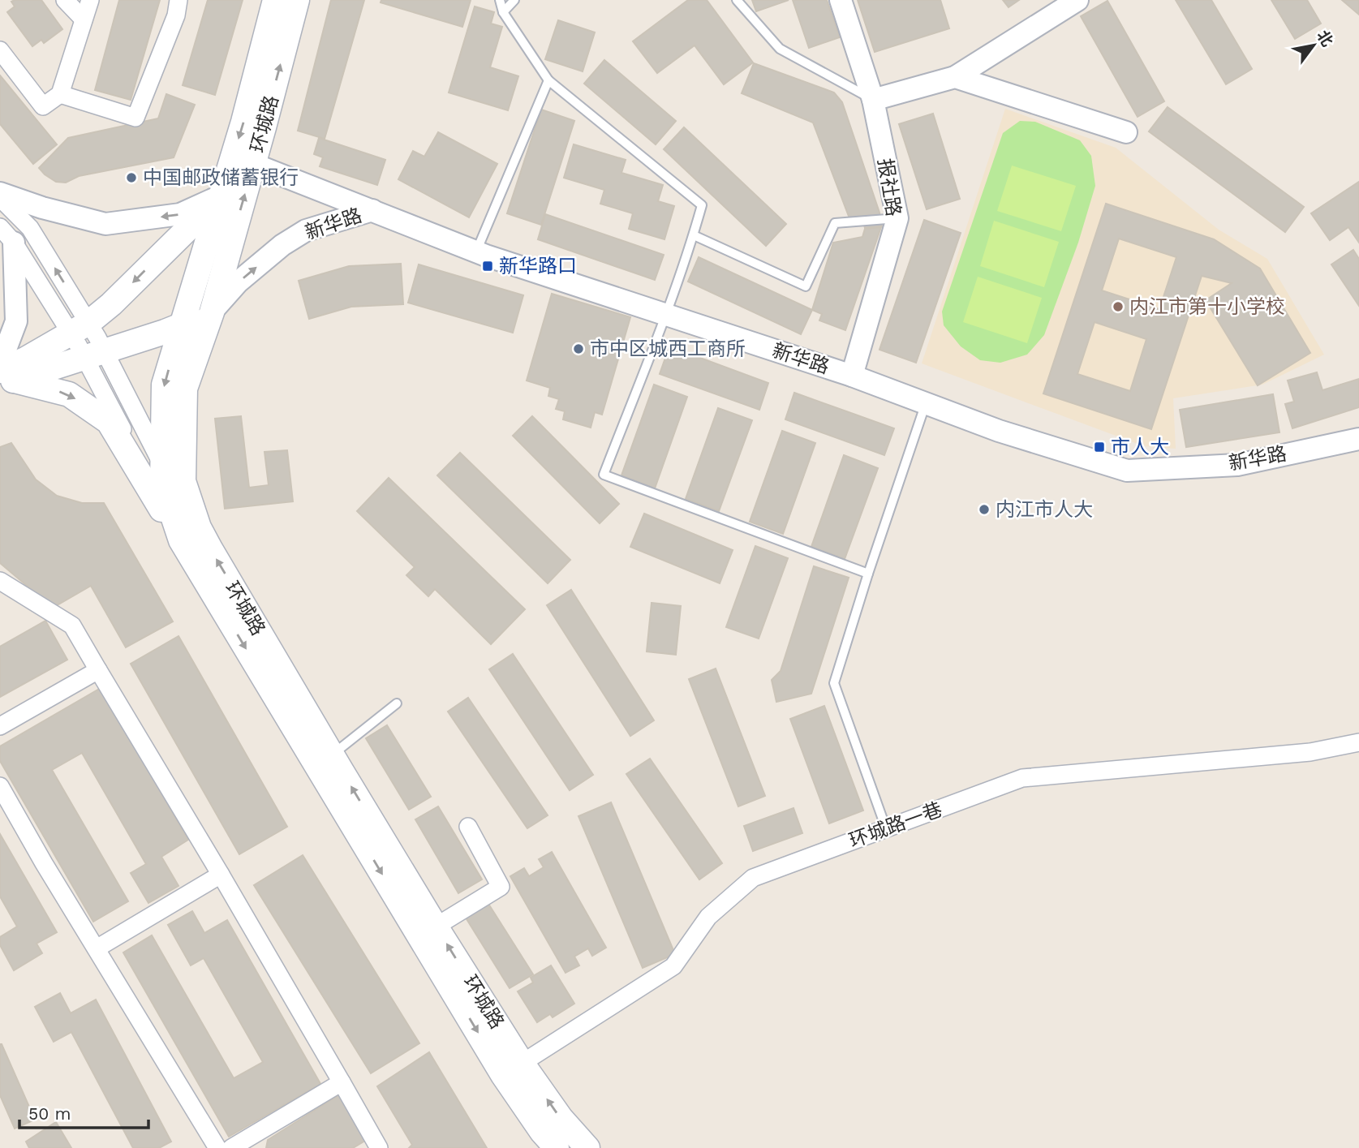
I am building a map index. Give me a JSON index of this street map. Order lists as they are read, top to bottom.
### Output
{
  "streets": {
    "main road": ["环城路"],
    "street": ["报社路", "新华路", "环城路一巷"]
  },
  "crossings": [
    ["环城路", "新华路"],
    ["环城路", "环城路一巷"],
    ["报社路", "新华路"]
  ],
  "places": {
    "other": [
      "中国邮政储蓄银行",
      "内江市第十小学校",
      "市中区城西工商所",
      "内江市人大"
    ],
    "transit": ["新华路口", "市人大"]
  },
  "scale_bar": "50 m",
  "north": "top right"
}
